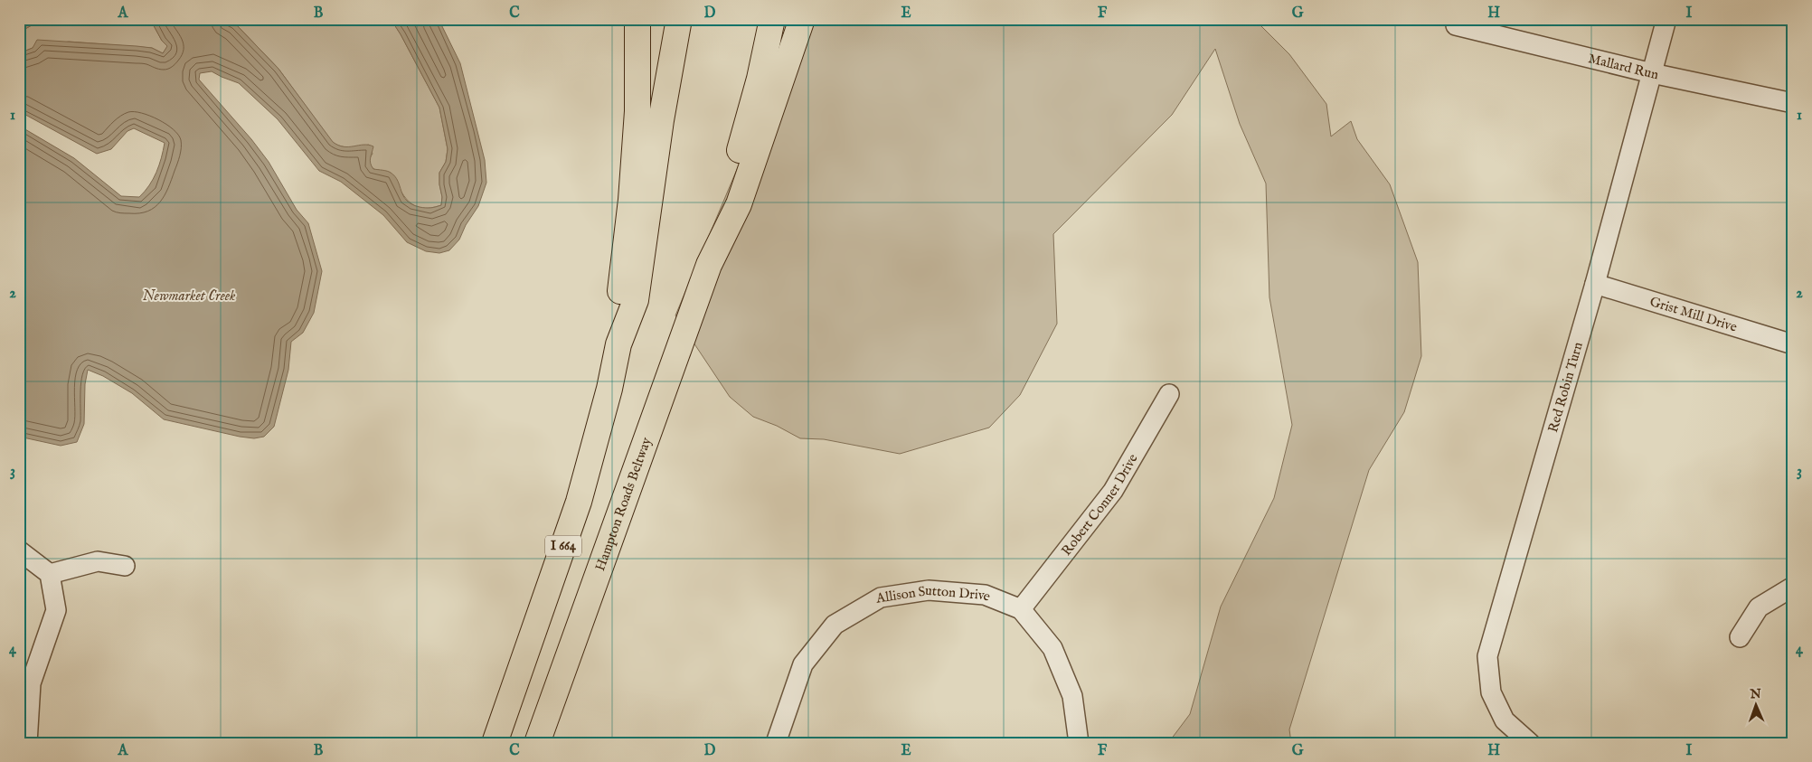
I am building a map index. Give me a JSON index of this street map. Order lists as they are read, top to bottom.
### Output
{
  "streets": {
    "highway": ["Hampton Roads Beltway", "I 664"],
    "street": [
      "Mallard Run",
      "Grist Mill Drive",
      "Red Robin Turn",
      "Robert Conner Drive",
      "Allison Sutton Drive"
    ]
  },
  "crossings": [
    ["Mallard Run", "Red Robin Turn"],
    ["Grist Mill Drive", "Red Robin Turn"],
    ["Robert Conner Drive", "Allison Sutton Drive"]
  ],
  "water": ["Newmarket Creek"],
  "north": "top",
  "grid": {
    "columns": [
      "A",
      "B",
      "C",
      "D",
      "E",
      "F",
      "G",
      "H",
      "I"
    ],
    "rows": [
      "1",
      "2",
      "3",
      "4"
    ]
  }
}
